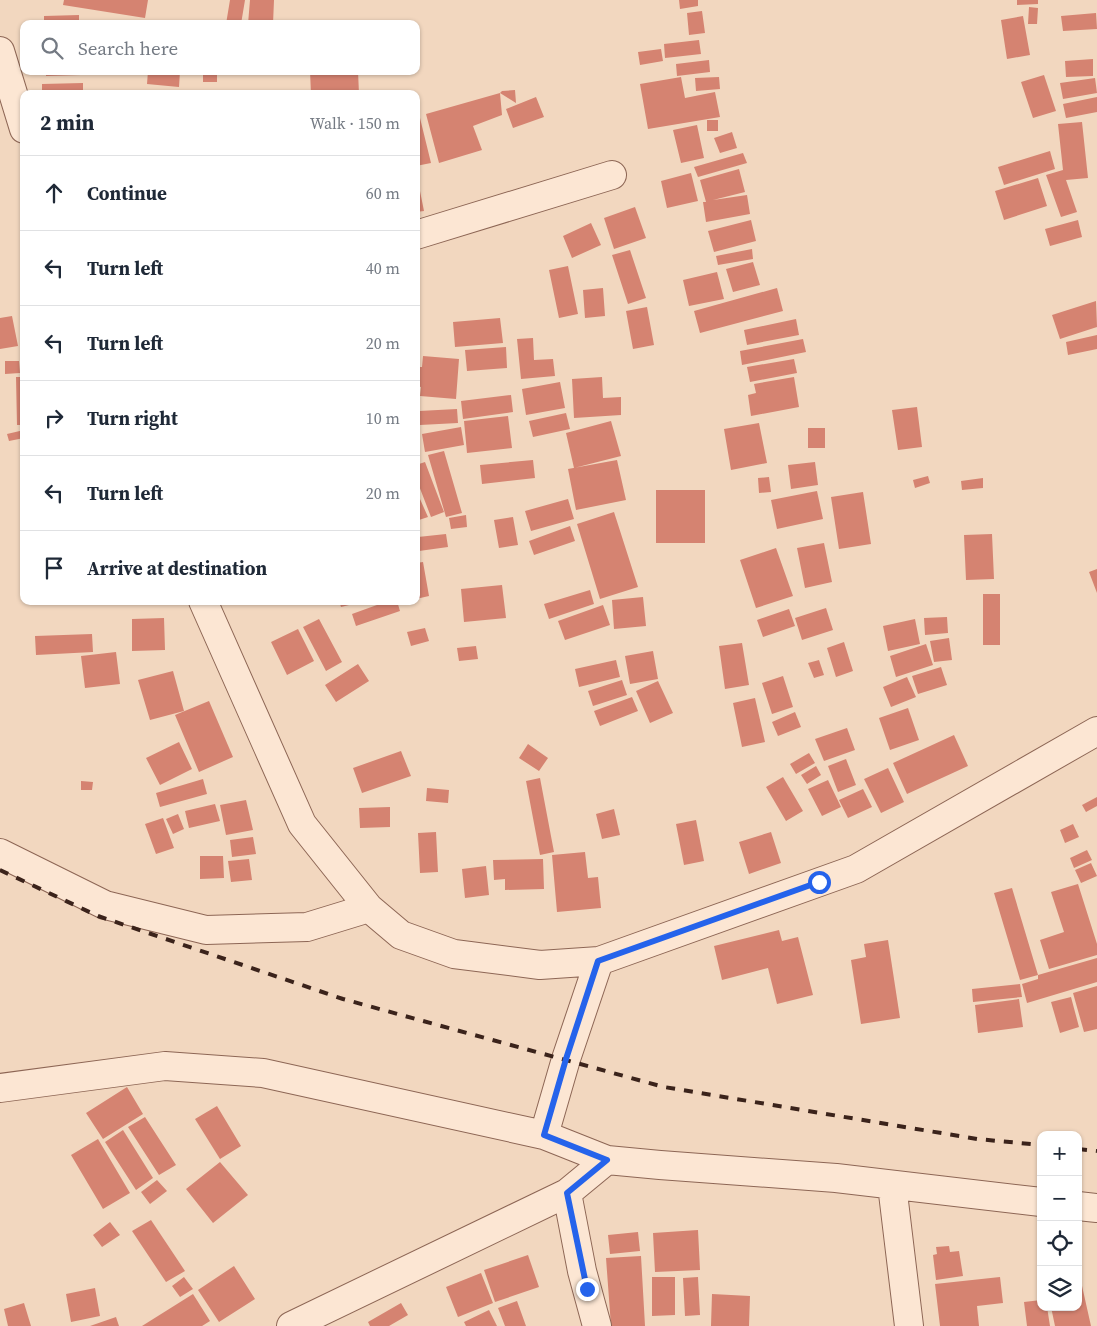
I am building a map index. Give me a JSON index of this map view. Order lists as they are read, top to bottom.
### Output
{
  "page": {
    "search": "Search here",
    "heading": ["2 min", "Walk · 150 m"],
    "list": [
      ["Continue", "60 m"],
      ["Turn left", "40 m"],
      ["Turn left", "20 m"],
      ["Turn right", "10 m"],
      ["Turn left", "20 m"],
      "Arrive at destination"
    ],
    "map_buttons": ["+", "−"]
  }
}
